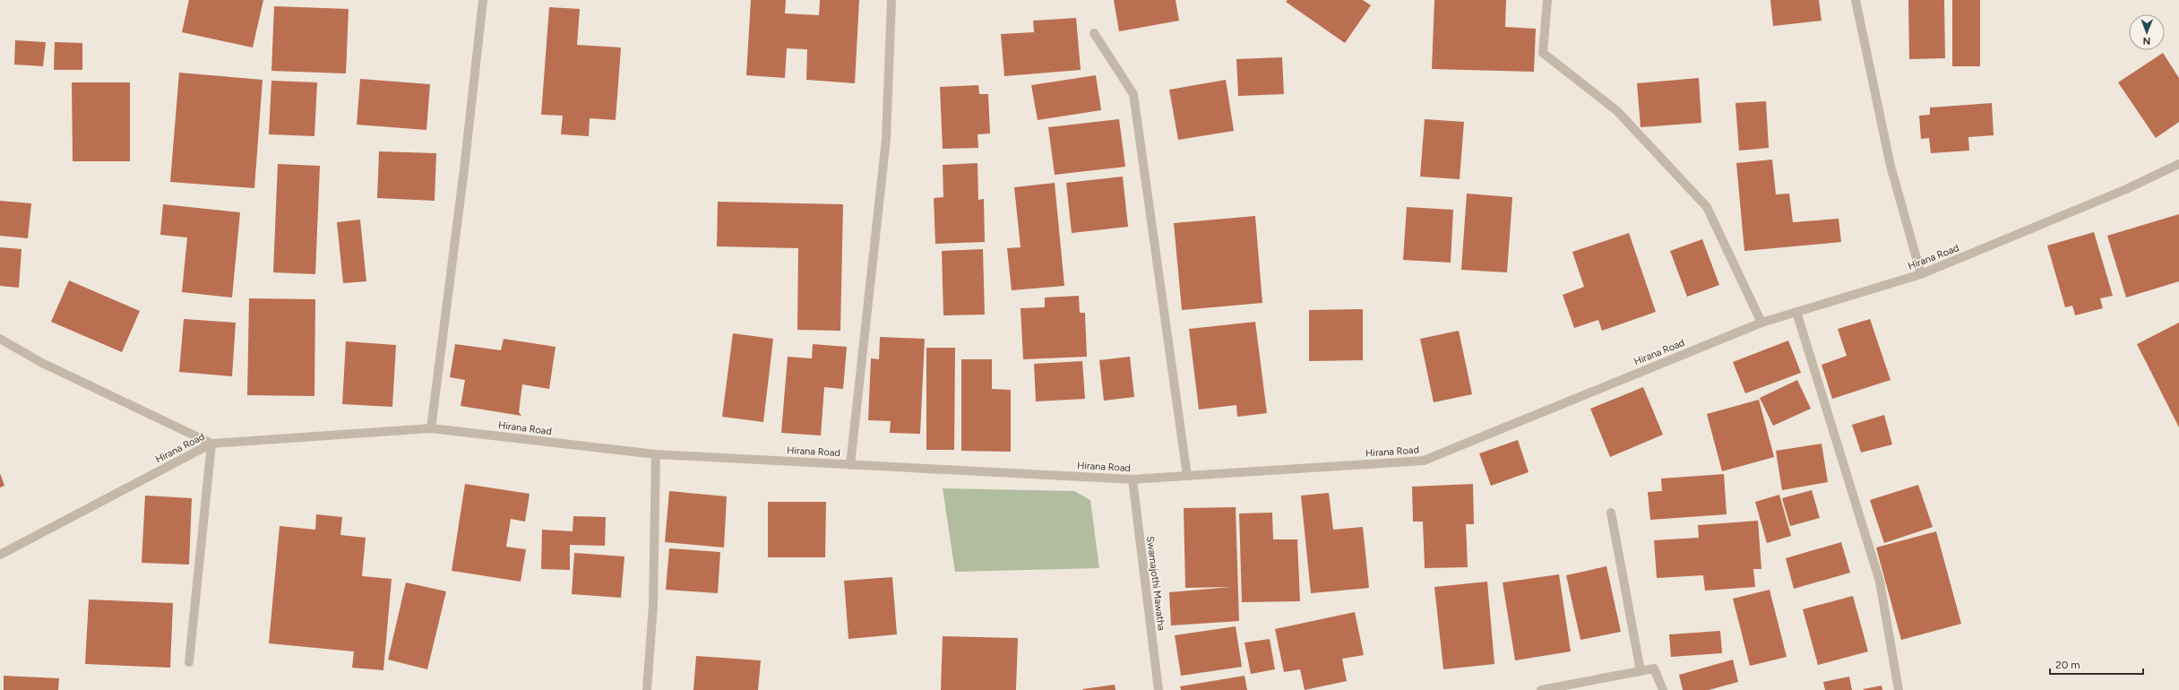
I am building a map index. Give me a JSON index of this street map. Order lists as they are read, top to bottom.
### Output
{
  "streets": {
    "street": ["Hirana Road", "Swarnajothi Mawatha"]
  },
  "crossings": [
    ["Hirana Road", "Swarnajothi Mawatha"]
  ],
  "scale_bar": "20 m",
  "north": "bottom"
}
